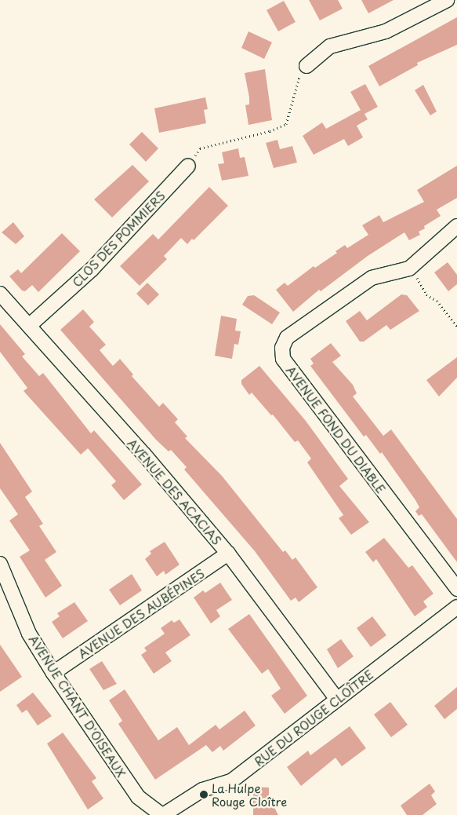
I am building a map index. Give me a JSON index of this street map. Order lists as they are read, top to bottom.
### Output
{
  "streets": {
    "street": [
      "CLOS DES POMMIERS",
      "AVENUE FOND DU DIABLE",
      "AVENUE DES ACACIAS",
      "AVENUE DES AUBÉPINES",
      "AVENUE CHANT D'OISEAUX",
      "RUE DU ROUGE CLOÎTRE"
    ]
  },
  "crossings": [
    ["CLOS DES POMMIERS", "AVENUE DES ACACIAS"],
    ["AVENUE DES ACACIAS", "AVENUE DES AUBÉPINES"],
    ["AVENUE DES ACACIAS", "RUE DU ROUGE CLOÎTRE"],
    ["AVENUE DES AUBÉPINES", "AVENUE CHANT D'OISEAUX"],
    ["AVENUE CHANT D'OISEAUX", "RUE DU ROUGE CLOÎTRE"]
  ],
  "places": ["La Hulpe Rouge Cloître"]
}
